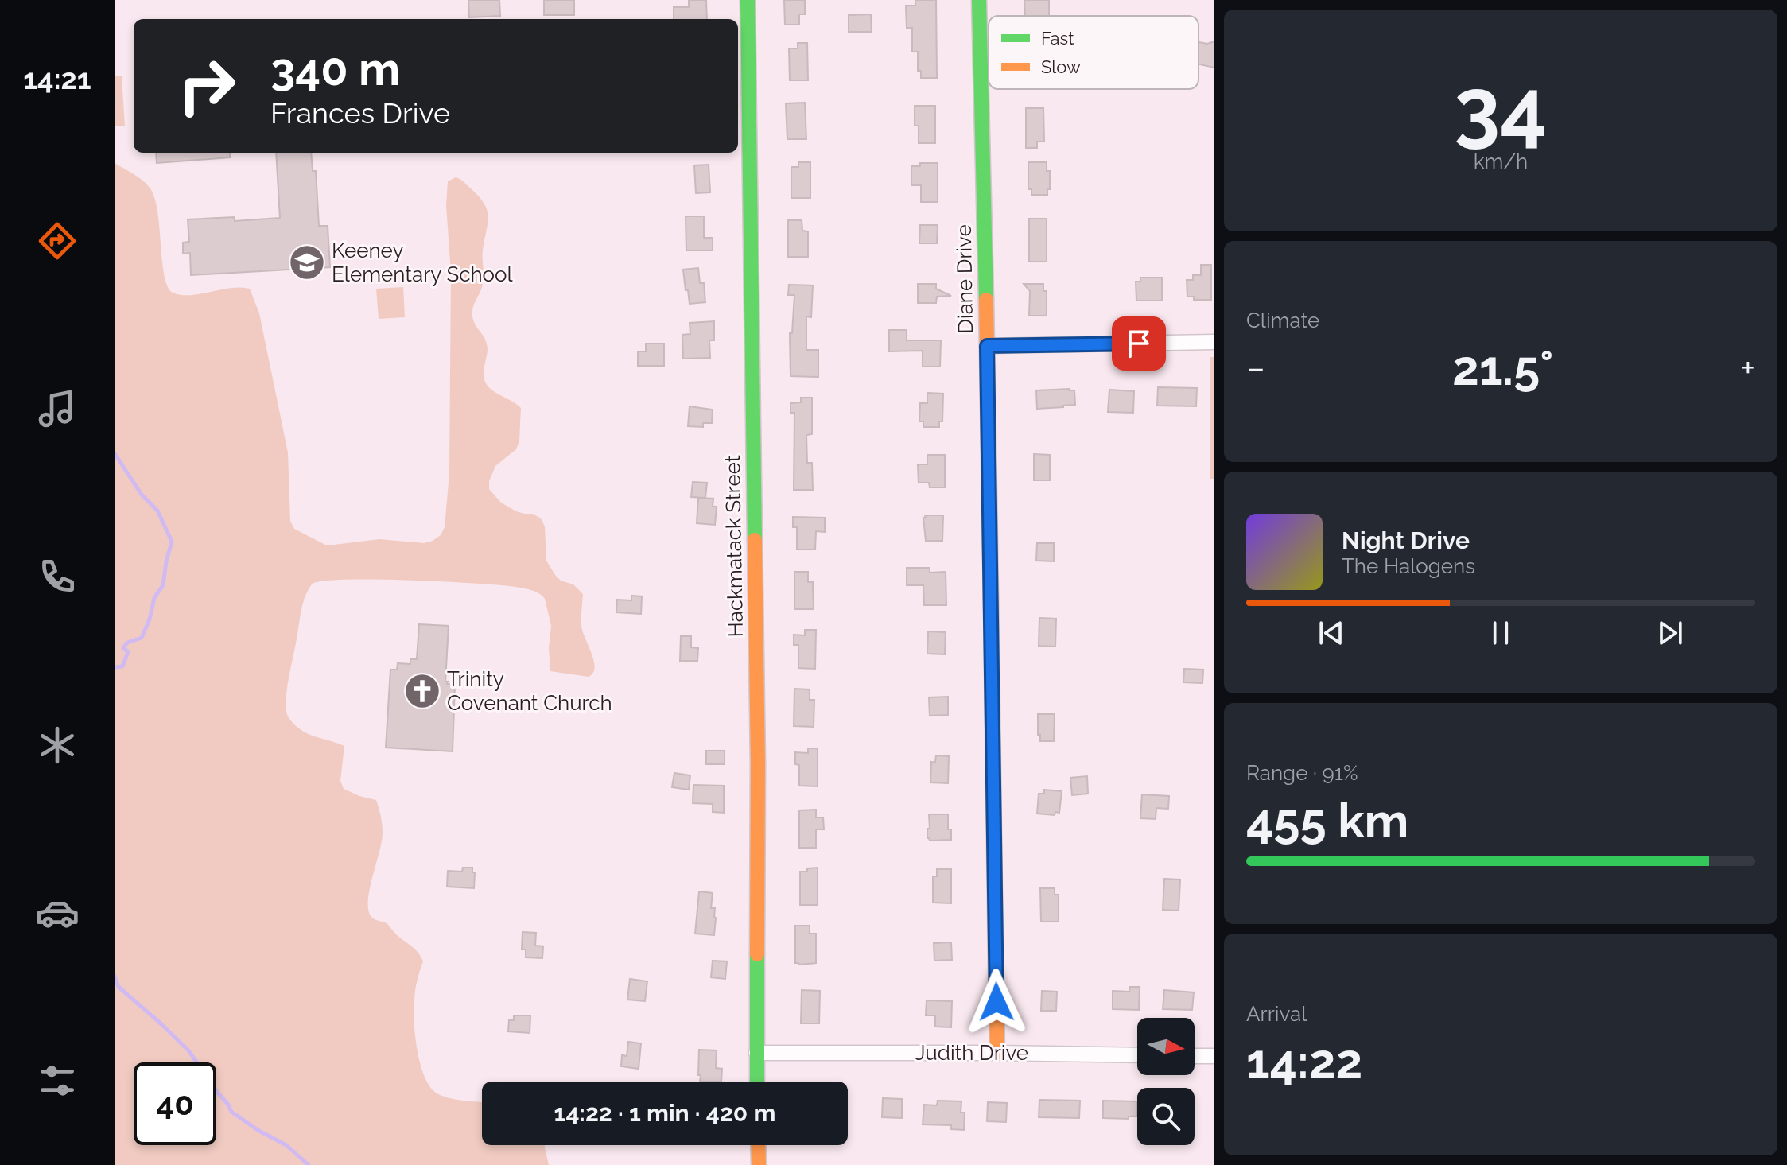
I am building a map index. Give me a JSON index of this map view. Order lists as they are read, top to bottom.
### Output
{
  "streets": {
    "street": ["Diane Drive", "Hackmatack Street", "Judith Drive"]
  },
  "crossings": [
    ["Diane Drive", "Judith Drive"],
    ["Hackmatack Street", "Judith Drive"]
  ],
  "places": {
    "school or university": ["Keeney Elementary School"],
    "church": ["Trinity Covenant Church"]
  },
  "legend": ["Fast", "Slow"],
  "north": "right",
  "page": {
    "tabs": "14:21",
    "tile": [
      ["34", "km/h"],
      "Climate",
      ["Range · 91%", "455 km"],
      ["Arrival", "14:22"]
    ],
    "turn": ["340 m", "Frances Drive"],
    "heat": ["−", "21.5°", "+"],
    "song": ["Night Drive", "The Halogens"],
    "limit": "40",
    "trip": "14:22 · 1 min · 420 m"
  }
}
